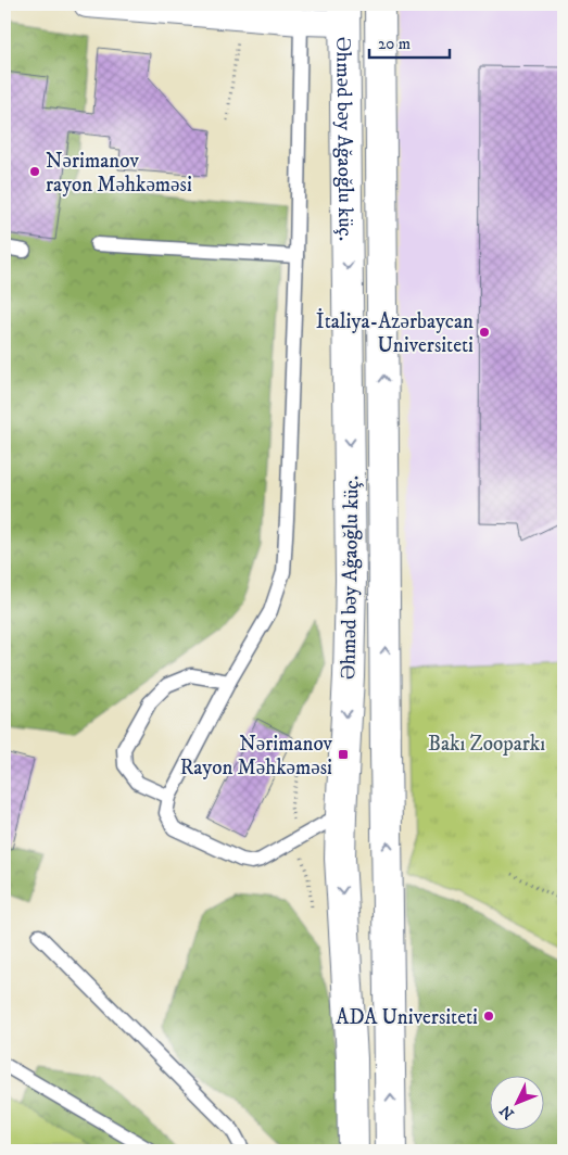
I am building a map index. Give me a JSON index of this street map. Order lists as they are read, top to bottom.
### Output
{
  "streets": {
    "street": ["Əhməd bəy Ağaoğlu küç."]
  },
  "parks": ["Bakı Zooparkı"],
  "places": {
    "other": ["Nərimanov rayon Məhkəməsi", "İtaliya-Azərbaycan Universiteti", "ADA Universiteti"],
    "transit": ["Nərimanov Rayon Məhkəməsi"]
  },
  "scale_bar": "20 m",
  "north": "bottom left"
}
